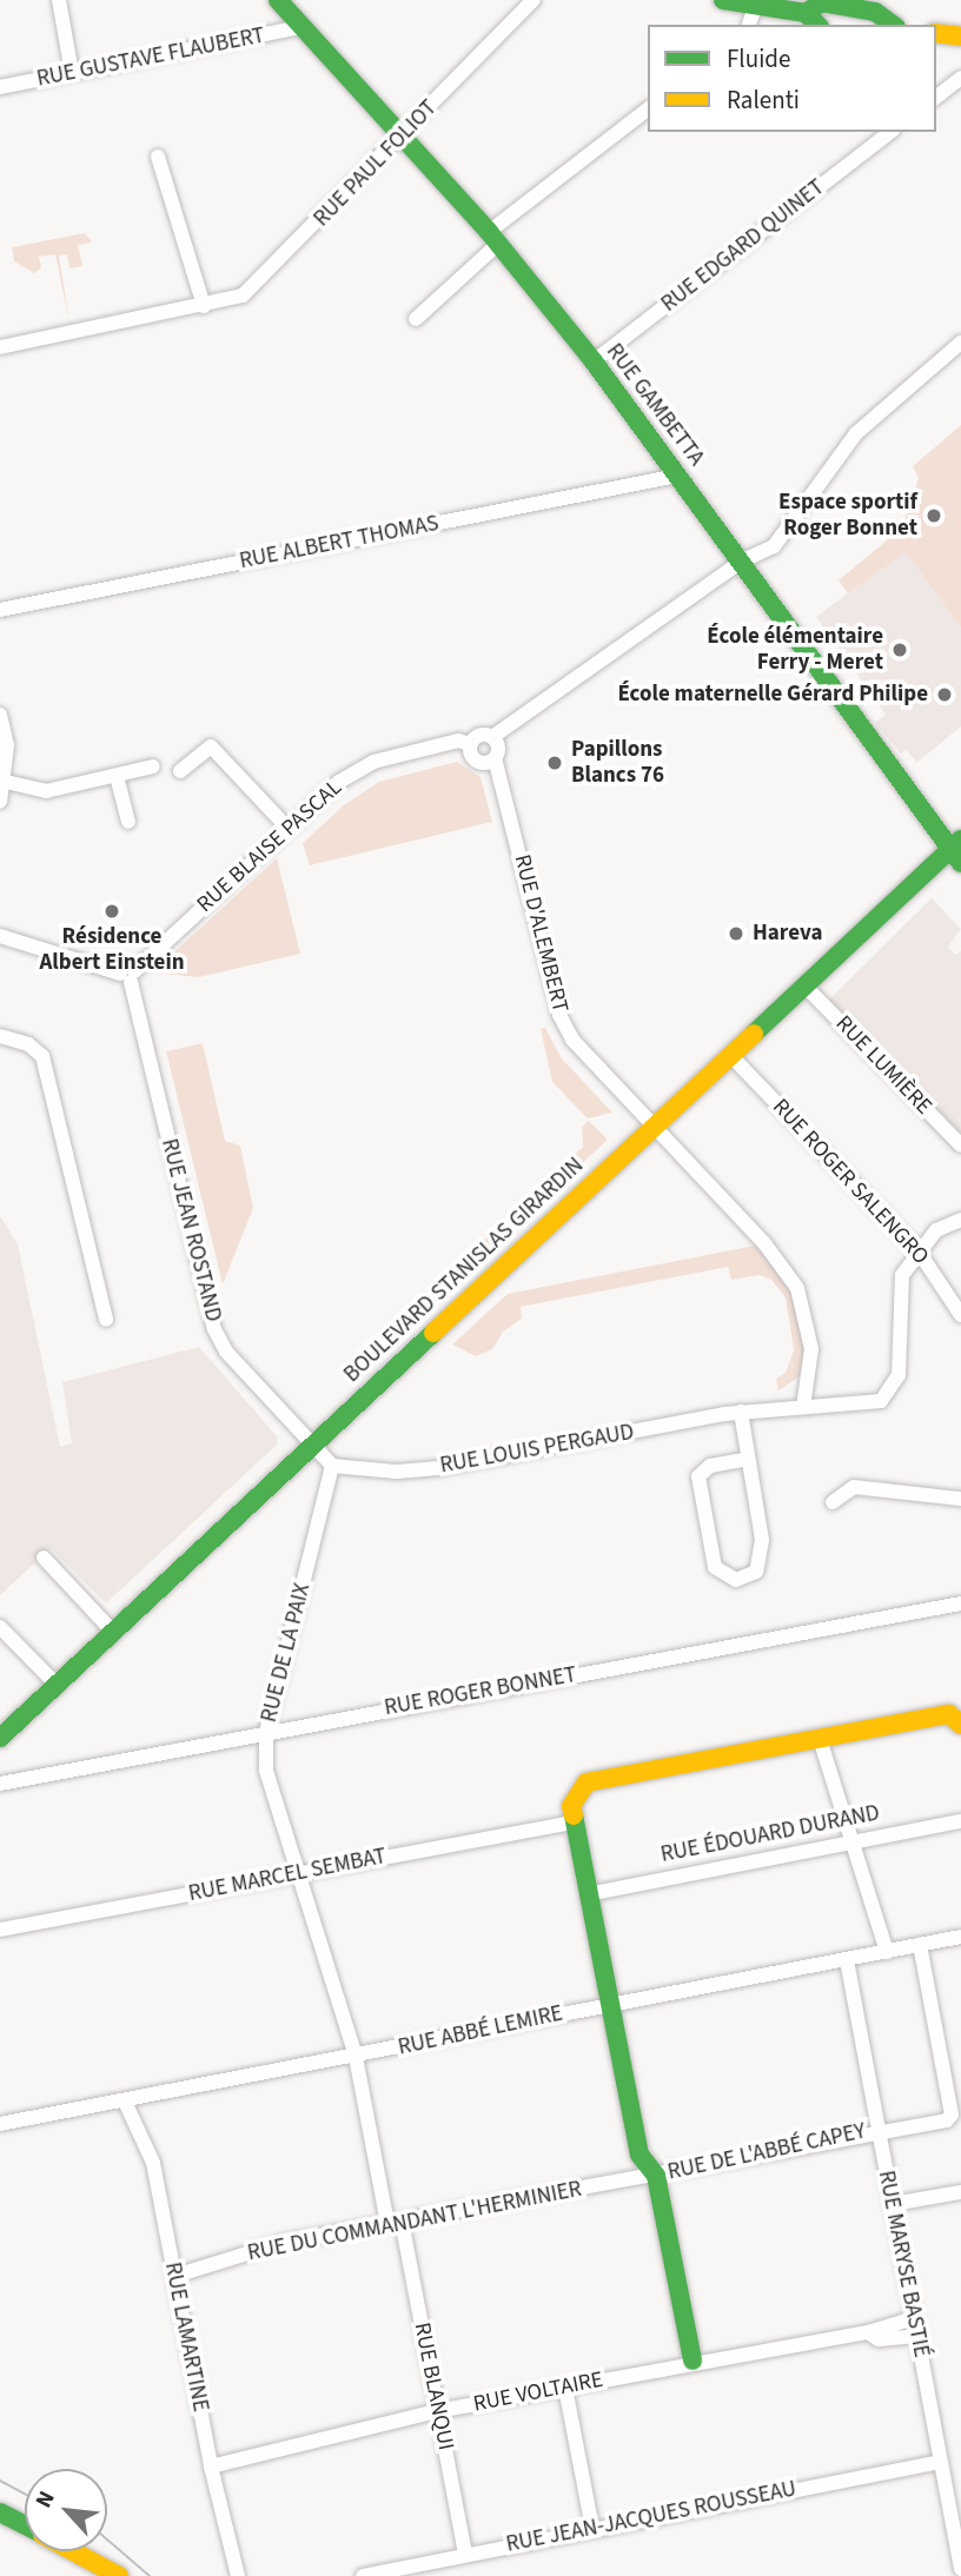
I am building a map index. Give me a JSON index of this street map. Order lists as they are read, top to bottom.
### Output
{
  "streets": {
    "street": [
      "RUE GUSTAVE FLAUBERT",
      "RUE PAUL FOLIOT",
      "RUE EDGARD QUINET",
      "RUE GAMBETTA",
      "RUE ALBERT THOMAS",
      "RUE BLAISE PASCAL",
      "RUE D'ALEMBERT",
      "RUE LUMIÈRE",
      "RUE ROGER SALENGRO",
      "RUE JEAN ROSTAND",
      "BOULEVARD STANISLAS GIRARDIN",
      "RUE LOUIS PERGAUD",
      "RUE DE LA PAIX",
      "RUE ROGER BONNET",
      "RUE ÉDOUARD DURAND",
      "RUE MARCEL SEMBAT",
      "RUE ABBÉ LEMIRE",
      "RUE DE L'ABBÉ CAPEY",
      "RUE DU COMMANDANT L'HERMINIER",
      "RUE MARYSE BASTIÉ",
      "RUE LAMARTINE",
      "RUE BLANQUI",
      "RUE VOLTAIRE",
      "RUE JEAN-JACQUES ROUSSEAU"
    ]
  },
  "crossings": [
    ["RUE GUSTAVE FLAUBERT", "RUE GAMBETTA"],
    ["RUE PAUL FOLIOT", "RUE GAMBETTA"],
    ["RUE EDGARD QUINET", "RUE GAMBETTA"],
    ["RUE GAMBETTA", "RUE ALBERT THOMAS"],
    ["RUE GAMBETTA", "BOULEVARD STANISLAS GIRARDIN"],
    ["RUE BLAISE PASCAL", "RUE D'ALEMBERT"],
    ["RUE BLAISE PASCAL", "RUE JEAN ROSTAND"],
    ["RUE D'ALEMBERT", "BOULEVARD STANISLAS GIRARDIN"],
    ["RUE D'ALEMBERT", "RUE LOUIS PERGAUD"],
    ["RUE LUMIÈRE", "BOULEVARD STANISLAS GIRARDIN"],
    ["RUE ROGER SALENGRO", "BOULEVARD STANISLAS GIRARDIN"],
    ["RUE ROGER SALENGRO", "RUE LOUIS PERGAUD"],
    ["RUE JEAN ROSTAND", "BOULEVARD STANISLAS GIRARDIN"],
    ["RUE LOUIS PERGAUD", "RUE DE LA PAIX"],
    ["RUE DE LA PAIX", "RUE ROGER BONNET"],
    ["RUE DE LA PAIX", "RUE MARCEL SEMBAT"],
    ["RUE DE LA PAIX", "RUE ABBÉ LEMIRE"],
    ["RUE DE LA PAIX", "RUE BLANQUI"],
    ["RUE ABBÉ LEMIRE", "RUE DE L'ABBÉ CAPEY"],
    ["RUE ABBÉ LEMIRE", "RUE MARYSE BASTIÉ"],
    ["RUE ABBÉ LEMIRE", "RUE LAMARTINE"],
    ["RUE ABBÉ LEMIRE", "RUE BLANQUI"],
    ["RUE DE L'ABBÉ CAPEY", "RUE DU COMMANDANT L'HERMINIER"],
    ["RUE DE L'ABBÉ CAPEY", "RUE MARYSE BASTIÉ"],
    ["RUE DU COMMANDANT L'HERMINIER", "RUE LAMARTINE"],
    ["RUE DU COMMANDANT L'HERMINIER", "RUE BLANQUI"],
    ["RUE MARYSE BASTIÉ", "RUE VOLTAIRE"],
    ["RUE MARYSE BASTIÉ", "RUE JEAN-JACQUES ROUSSEAU"],
    ["RUE LAMARTINE", "RUE VOLTAIRE"],
    ["RUE BLANQUI", "RUE VOLTAIRE"],
    ["RUE BLANQUI", "RUE JEAN-JACQUES ROUSSEAU"]
  ],
  "places": [
    "Espace sportif Roger Bonnet",
    "École élémentaire Ferry - Meret",
    "École maternelle Gérard Philipe",
    "Papillons Blancs 76",
    "Résidence Albert Einstein",
    "Hareva"
  ],
  "legend": ["Fluide", "Ralenti"],
  "north": "top left"
}
